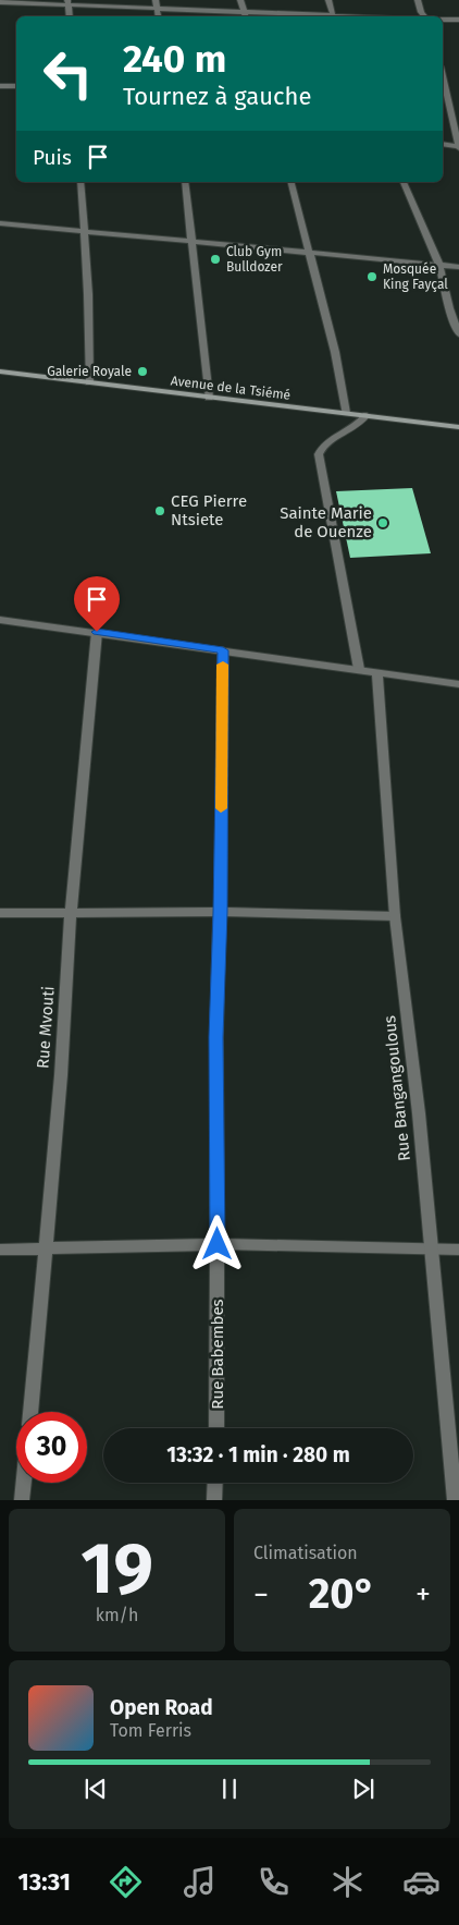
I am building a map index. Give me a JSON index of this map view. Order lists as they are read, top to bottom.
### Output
{
  "streets": {
    "main road": ["Avenue de la Tsiémé"],
    "street": ["Rue Mvouti", "Rue Bangangoulous", "Rue Babembes"]
  },
  "places": [
    "Club Gym Bulldozer",
    "Mosquée King Fayçal",
    "Galerie Royale",
    "CEG Pierre Ntsiete",
    "Sainte Marie de Ouenze"
  ],
  "page": {
    "turn": ["240 m", "Tournez à gauche"],
    "then": "Puis",
    "limit": "30",
    "trip": "13:32 · 1 min · 280 m",
    "tile": [
      ["19", "km/h"],
      "Climatisation"
    ],
    "heat": ["−", "20°", "+"],
    "song": ["Open Road", "Tom Ferris"],
    "tabs": "13:31"
  }
}
